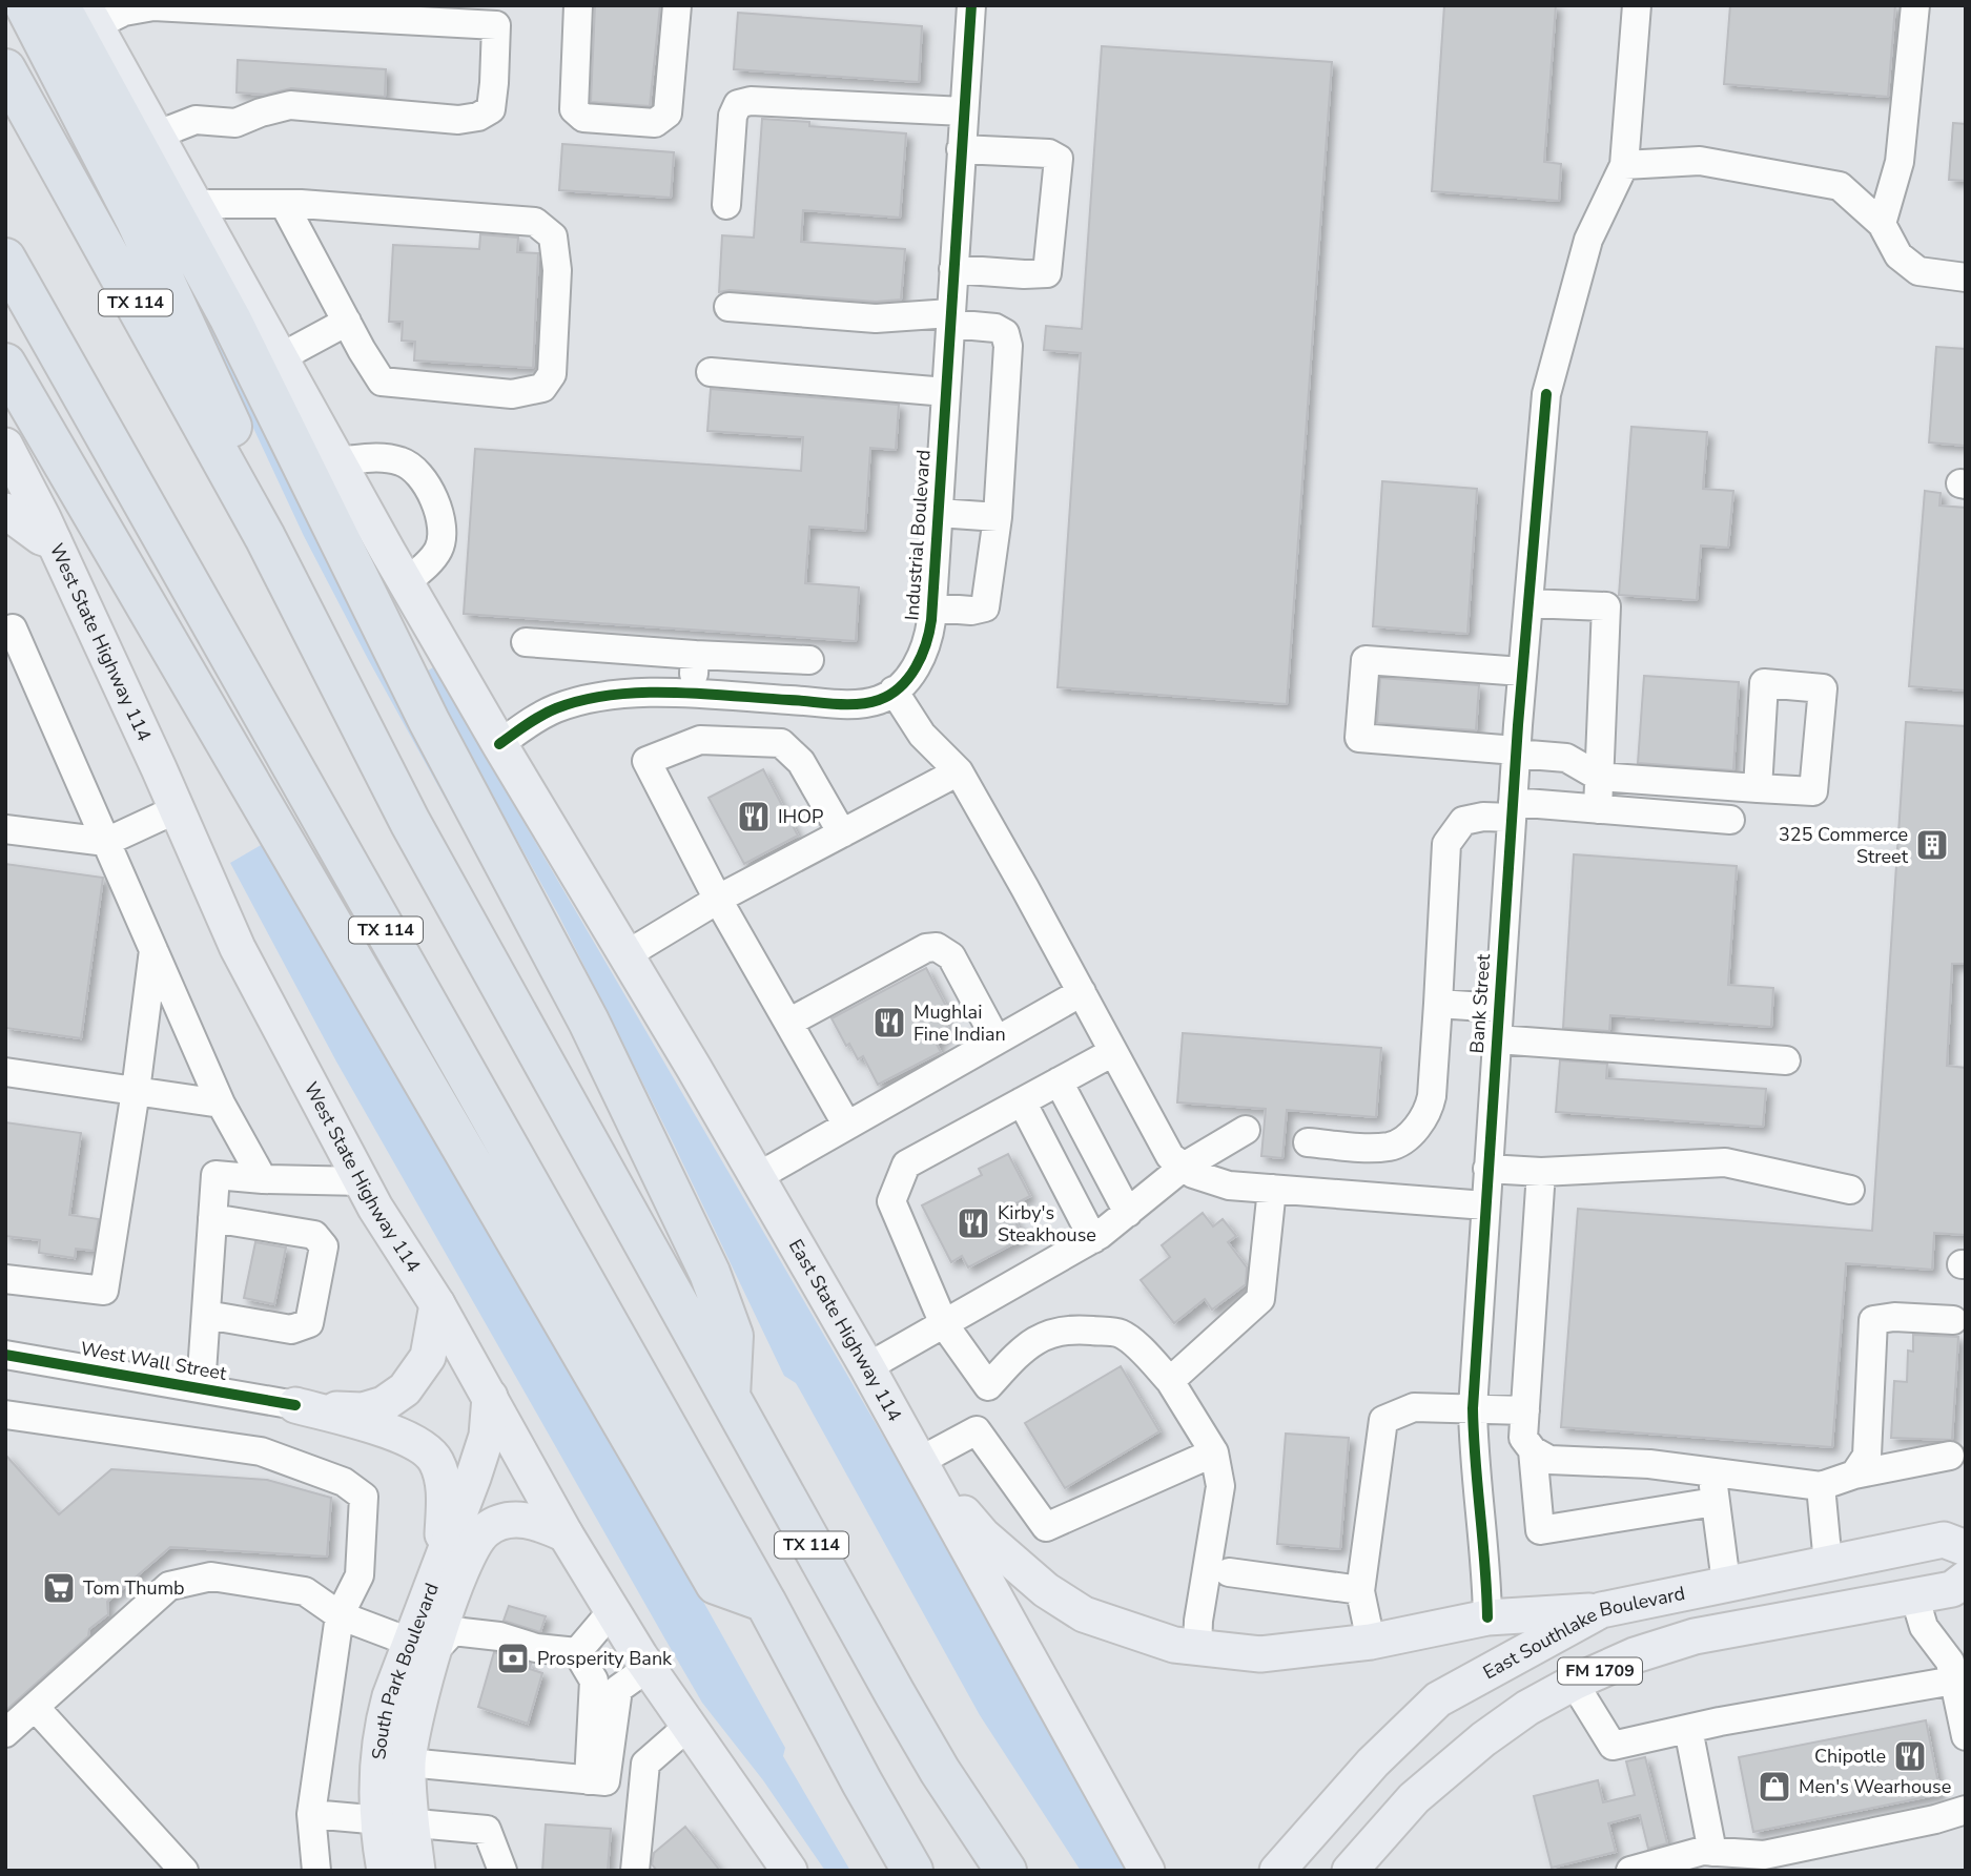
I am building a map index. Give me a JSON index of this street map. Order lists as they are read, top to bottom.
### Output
{
  "streets": {
    "highway": ["TX 114"],
    "main road": [
      "West State Highway 114",
      "East State Highway 114",
      "East Southlake Boulevard",
      "South Park Boulevard",
      "FM 1709"
    ],
    "street": ["Industrial Boulevard", "Bank Street", "West Wall Street"]
  },
  "crossings": [
    ["Industrial Boulevard", "East State Highway 114"],
    ["West State Highway 114", "South Park Boulevard"]
  ],
  "places": {
    "restaurant": [
      "IHOP",
      "Mughlai Fine Indian",
      "Kirby's Steakhouse",
      "Chipotle"
    ],
    "building": ["325 Commerce Street"],
    "supermarket": ["Tom Thumb"],
    "bank": ["Prosperity Bank"],
    "shop": ["Men's Wearhouse"]
  }
}
